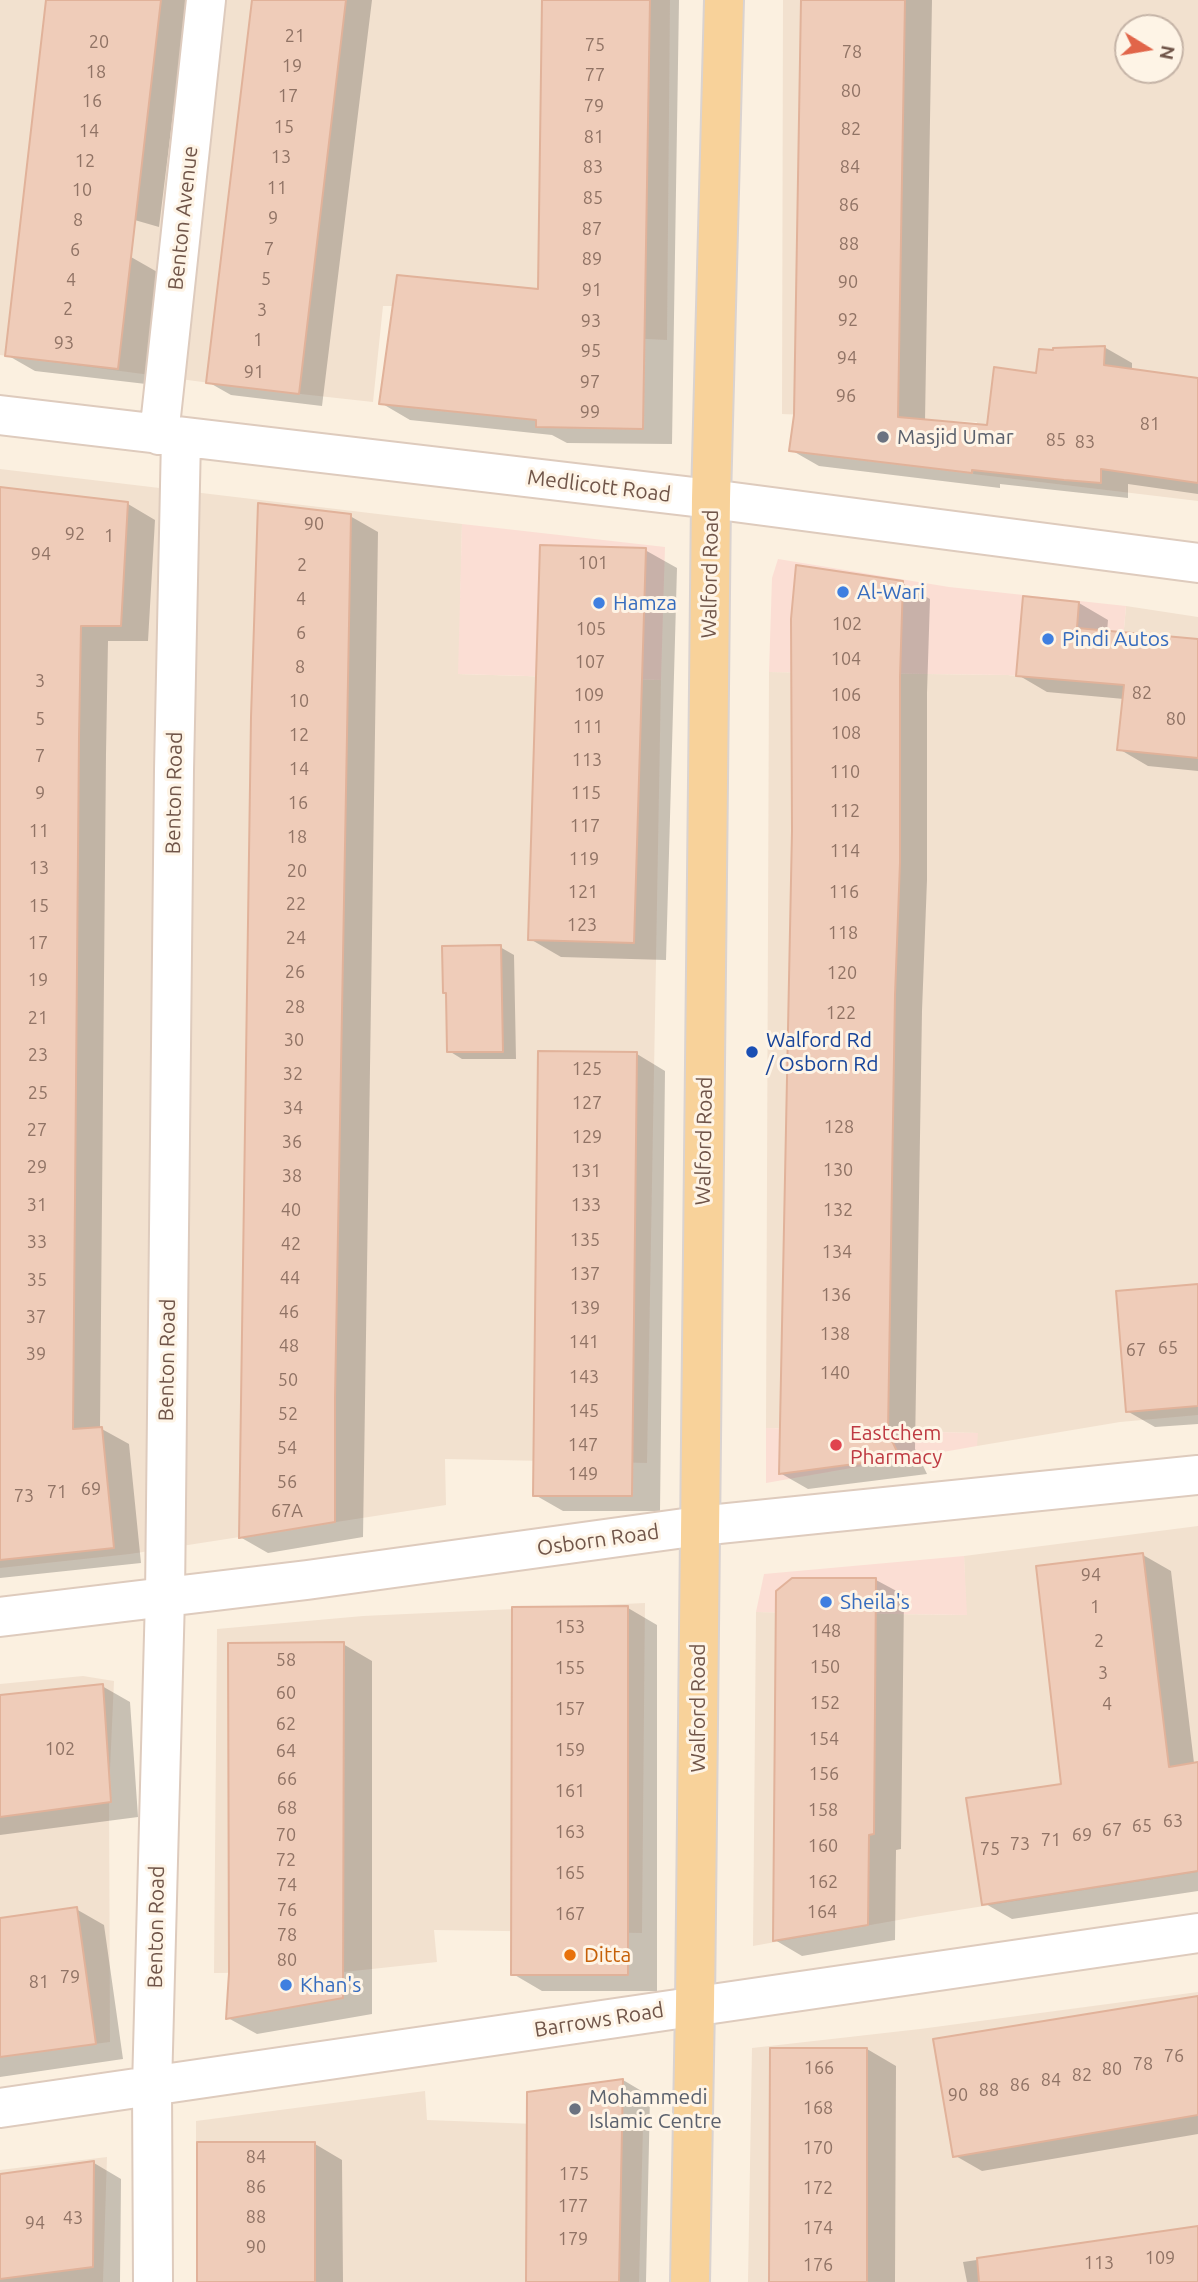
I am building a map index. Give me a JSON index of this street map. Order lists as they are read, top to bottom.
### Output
{
  "streets": {
    "main road": ["Walford Road"],
    "street": [
      "Benton Avenue",
      "Medlicott Road",
      "Benton Road",
      "Osborn Road",
      "Barrows Road"
    ]
  },
  "crossings": [
    ["Benton Avenue", "Medlicott Road"],
    ["Benton Avenue", "Benton Road"],
    ["Medlicott Road", "Walford Road"],
    ["Medlicott Road", "Benton Road"],
    ["Walford Road", "Osborn Road"],
    ["Walford Road", "Barrows Road"],
    ["Benton Road", "Osborn Road"],
    ["Benton Road", "Barrows Road"]
  ],
  "places": [
    "Masjid Umar",
    "Al-Wari",
    "Hamza",
    "Pindi Autos",
    "Walford Rd / Osborn Rd",
    "Eastchem Pharmacy",
    "Sheila's",
    "Ditta",
    "Khan's",
    "Mohammedi Islamic Centre"
  ],
  "house_numbers": [
    "21",
    "20",
    "75",
    "78",
    "19",
    "18",
    "77",
    "80",
    "17",
    "16",
    "79",
    "15",
    "82",
    "14",
    "81",
    "13",
    "12",
    "83",
    "84",
    "11",
    "10",
    "85",
    "86",
    "9",
    "8",
    "87",
    "88",
    "7",
    "6",
    "89",
    "5",
    "4",
    "90",
    "91",
    "2",
    "3",
    "92",
    "93",
    "1",
    "93",
    "95",
    "94",
    "91",
    "97",
    "96",
    "99",
    "81",
    "85",
    "83",
    "90",
    "92",
    "1",
    "94",
    "101",
    "2",
    "4",
    "102",
    "105",
    "6",
    "104",
    "107",
    "8",
    "3",
    "82",
    "109",
    "106",
    "10",
    "5",
    "80",
    "111",
    "108",
    "12",
    "7",
    "113",
    "14",
    "110",
    "9",
    "115",
    "16",
    "112",
    "117",
    "11",
    "18",
    "114",
    "119",
    "13",
    "20",
    "121",
    "116",
    "22",
    "15",
    "123",
    "118",
    "24",
    "17",
    "26",
    "120",
    "19",
    "28",
    "122",
    "21",
    "30",
    "23",
    "125",
    "32",
    "25",
    "127",
    "34",
    "128",
    "27",
    "129",
    "36",
    "29",
    "130",
    "131",
    "38",
    "31",
    "133",
    "40",
    "132",
    "135",
    "33",
    "42",
    "134",
    "137",
    "44",
    "35",
    "136",
    "139",
    "46",
    "37",
    "138",
    "141",
    "48",
    "65",
    "67",
    "39",
    "140",
    "143",
    "50",
    "145",
    "52",
    "147",
    "54",
    "149",
    "56",
    "69",
    "71",
    "73",
    "67A",
    "94",
    "1",
    "153",
    "148",
    "2",
    "58",
    "150",
    "155",
    "3",
    "60",
    "152",
    "4",
    "157",
    "62",
    "154",
    "102",
    "159",
    "64",
    "156",
    "66",
    "161",
    "68",
    "158",
    "63",
    "65",
    "67",
    "163",
    "70",
    "69",
    "71",
    "73",
    "160",
    "75",
    "72",
    "165",
    "162",
    "74",
    "76",
    "164",
    "167",
    "78",
    "80",
    "79",
    "81",
    "76",
    "78",
    "166",
    "80",
    "82",
    "84",
    "86",
    "88",
    "90",
    "168",
    "170",
    "84",
    "175",
    "86",
    "172",
    "177",
    "88",
    "43",
    "94",
    "174",
    "179",
    "90",
    "109",
    "113",
    "176"
  ],
  "north": "right"
}
